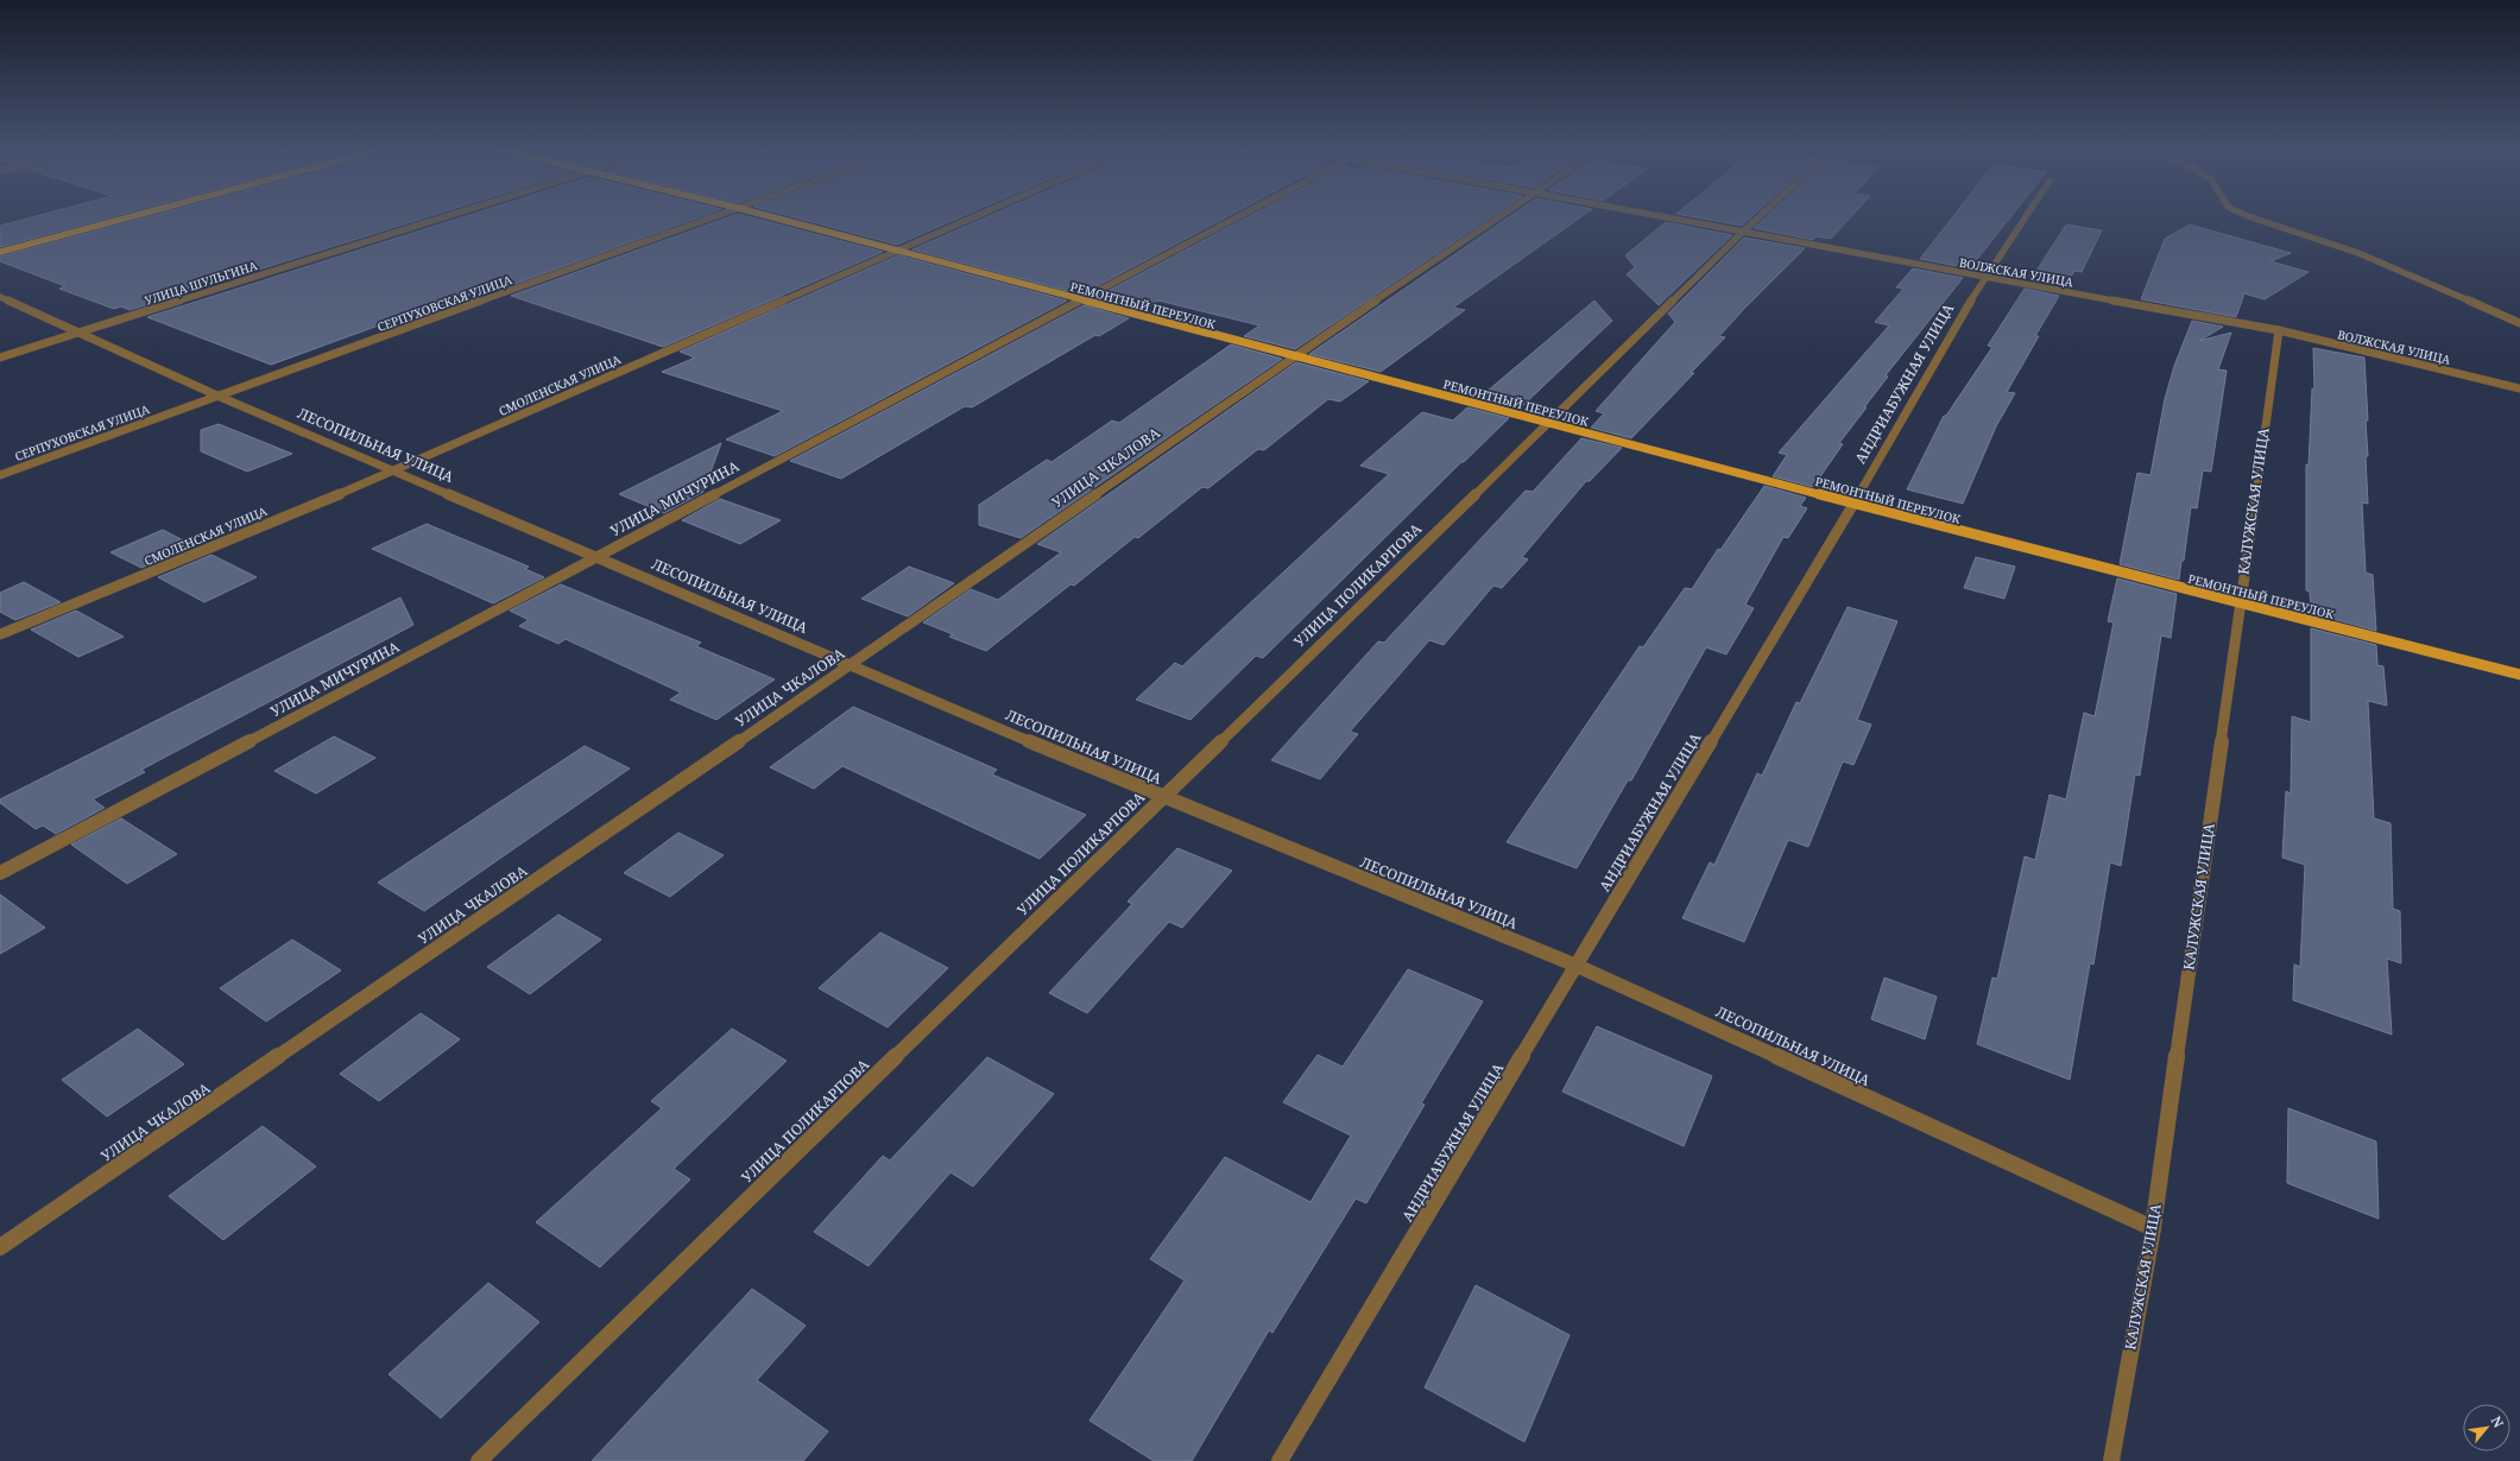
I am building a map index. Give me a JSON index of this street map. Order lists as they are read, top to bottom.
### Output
{
  "streets": {
    "main road": ["РЕМОНТНЫЙ ПЕРЕУЛОК"],
    "street": [
      "ВОЛЖСКАЯ УЛИЦА",
      "УЛИЦА ШУЛЬГИНА",
      "СЕРПУХОВСКАЯ УЛИЦА",
      "АНДРИАБУЖНАЯ УЛИЦА",
      "СМОЛЕНСКАЯ УЛИЦА",
      "ЛЕСОПИЛЬНАЯ УЛИЦА",
      "УЛИЦА ЧКАЛОВА",
      "УЛИЦА МИЧУРИНА",
      "КАЛУЖСКАЯ УЛИЦА",
      "УЛИЦА ПОЛИКАРПОВА"
    ]
  },
  "crossings": [
    ["ВОЛЖСКАЯ УЛИЦА", "АНДРИАБУЖНАЯ УЛИЦА"],
    ["ВОЛЖСКАЯ УЛИЦА", "КАЛУЖСКАЯ УЛИЦА"],
    ["ВОЛЖСКАЯ УЛИЦА", "УЛИЦА ПОЛИКАРПОВА"],
    ["УЛИЦА ШУЛЬГИНА", "ЛЕСОПИЛЬНАЯ УЛИЦА"],
    ["СЕРПУХОВСКАЯ УЛИЦА", "ЛЕСОПИЛЬНАЯ УЛИЦА"],
    ["РЕМОНТНЫЙ ПЕРЕУЛОК", "АНДРИАБУЖНАЯ УЛИЦА"],
    ["РЕМОНТНЫЙ ПЕРЕУЛОК", "СМОЛЕНСКАЯ УЛИЦА"],
    ["РЕМОНТНЫЙ ПЕРЕУЛОК", "УЛИЦА ЧКАЛОВА"],
    ["РЕМОНТНЫЙ ПЕРЕУЛОК", "УЛИЦА МИЧУРИНА"],
    ["РЕМОНТНЫЙ ПЕРЕУЛОК", "КАЛУЖСКАЯ УЛИЦА"],
    ["РЕМОНТНЫЙ ПЕРЕУЛОК", "УЛИЦА ПОЛИКАРПОВА"],
    ["АНДРИАБУЖНАЯ УЛИЦА", "ЛЕСОПИЛЬНАЯ УЛИЦА"],
    ["СМОЛЕНСКАЯ УЛИЦА", "ЛЕСОПИЛЬНАЯ УЛИЦА"],
    ["ЛЕСОПИЛЬНАЯ УЛИЦА", "УЛИЦА ЧКАЛОВА"],
    ["ЛЕСОПИЛЬНАЯ УЛИЦА", "УЛИЦА МИЧУРИНА"],
    ["ЛЕСОПИЛЬНАЯ УЛИЦА", "КАЛУЖСКАЯ УЛИЦА"],
    ["ЛЕСОПИЛЬНАЯ УЛИЦА", "УЛИЦА ПОЛИКАРПОВА"]
  ],
  "north": "top right"
}
